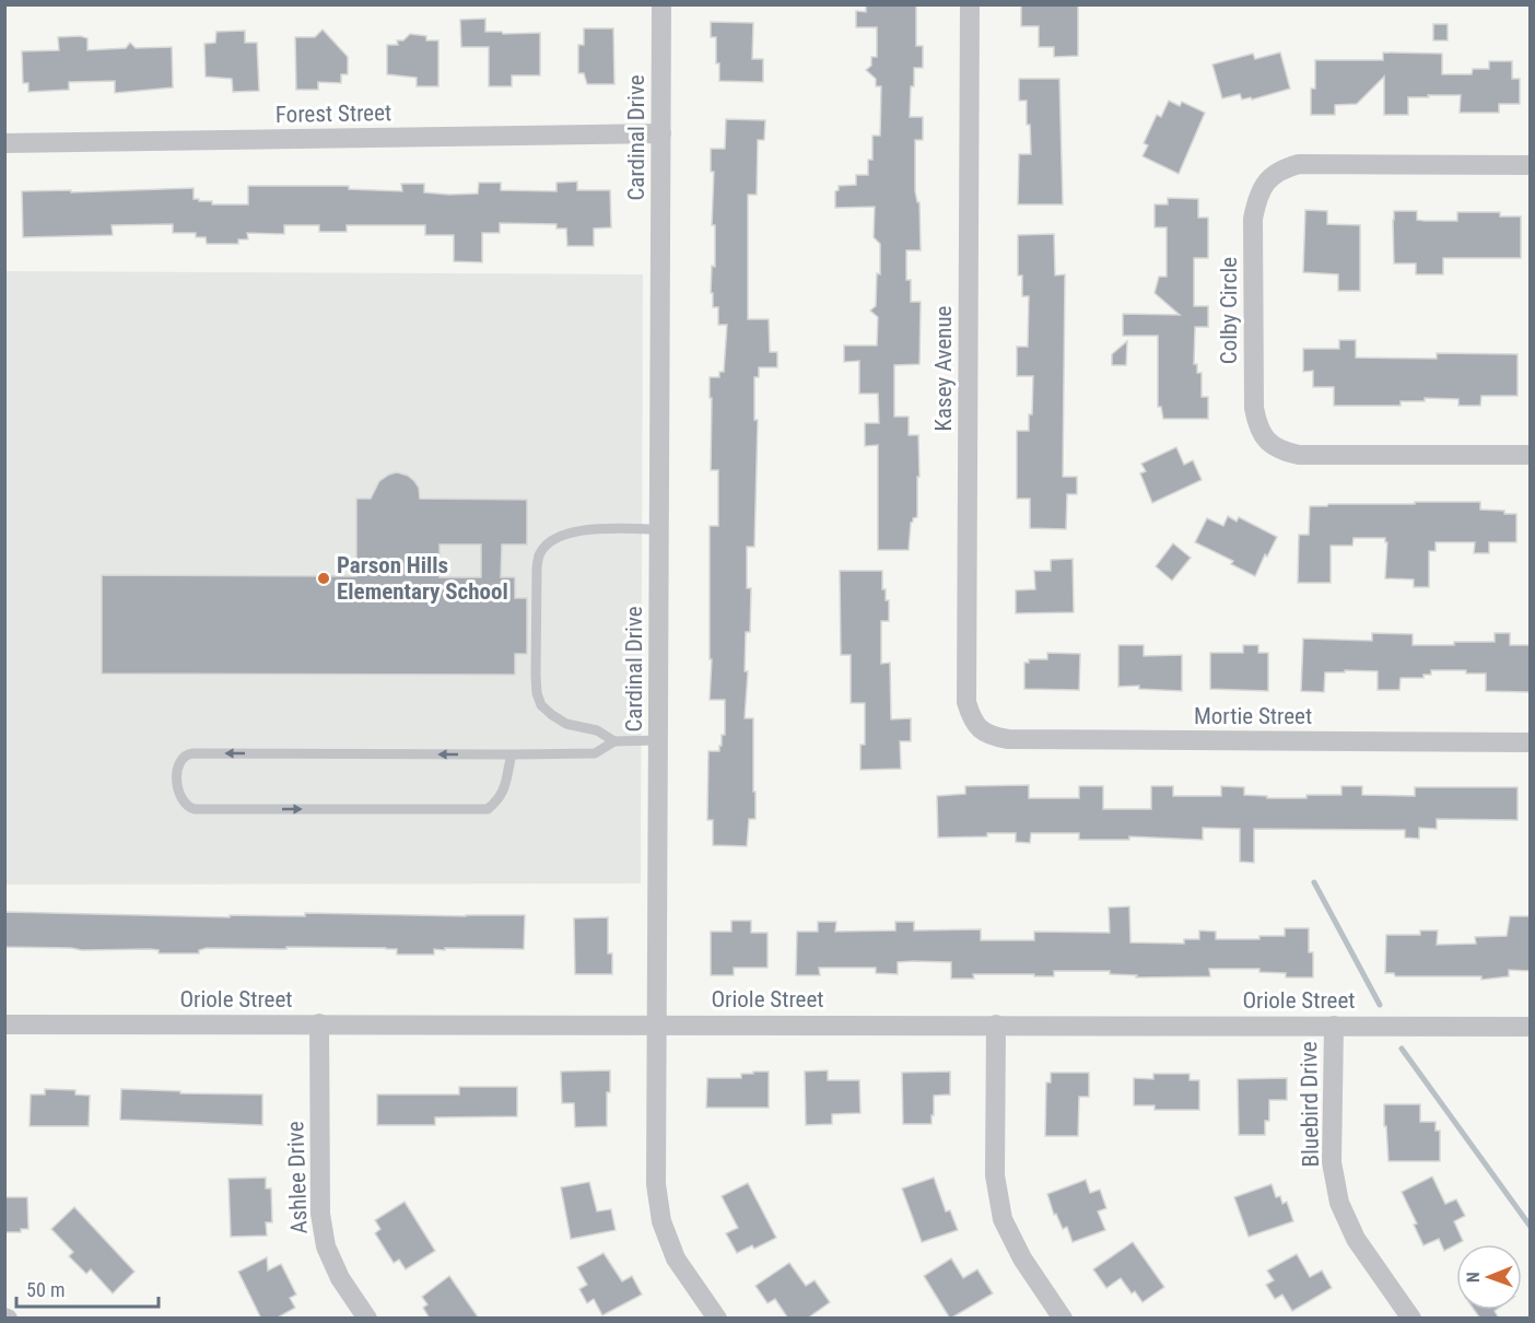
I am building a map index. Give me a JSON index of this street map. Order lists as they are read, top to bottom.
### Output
{
  "streets": {
    "street": [
      "Forest Street",
      "Cardinal Drive",
      "Colby Circle",
      "Kasey Avenue",
      "Mortie Street",
      "Oriole Street",
      "Bluebird Drive",
      "Ashlee Drive"
    ]
  },
  "crossings": [
    ["Forest Street", "Cardinal Drive"],
    ["Cardinal Drive", "Oriole Street"],
    ["Kasey Avenue", "Mortie Street"],
    ["Oriole Street", "Bluebird Drive"],
    ["Oriole Street", "Ashlee Drive"]
  ],
  "places": ["Parson Hills Elementary School"],
  "scale_bar": "50 m",
  "north": "left"
}
